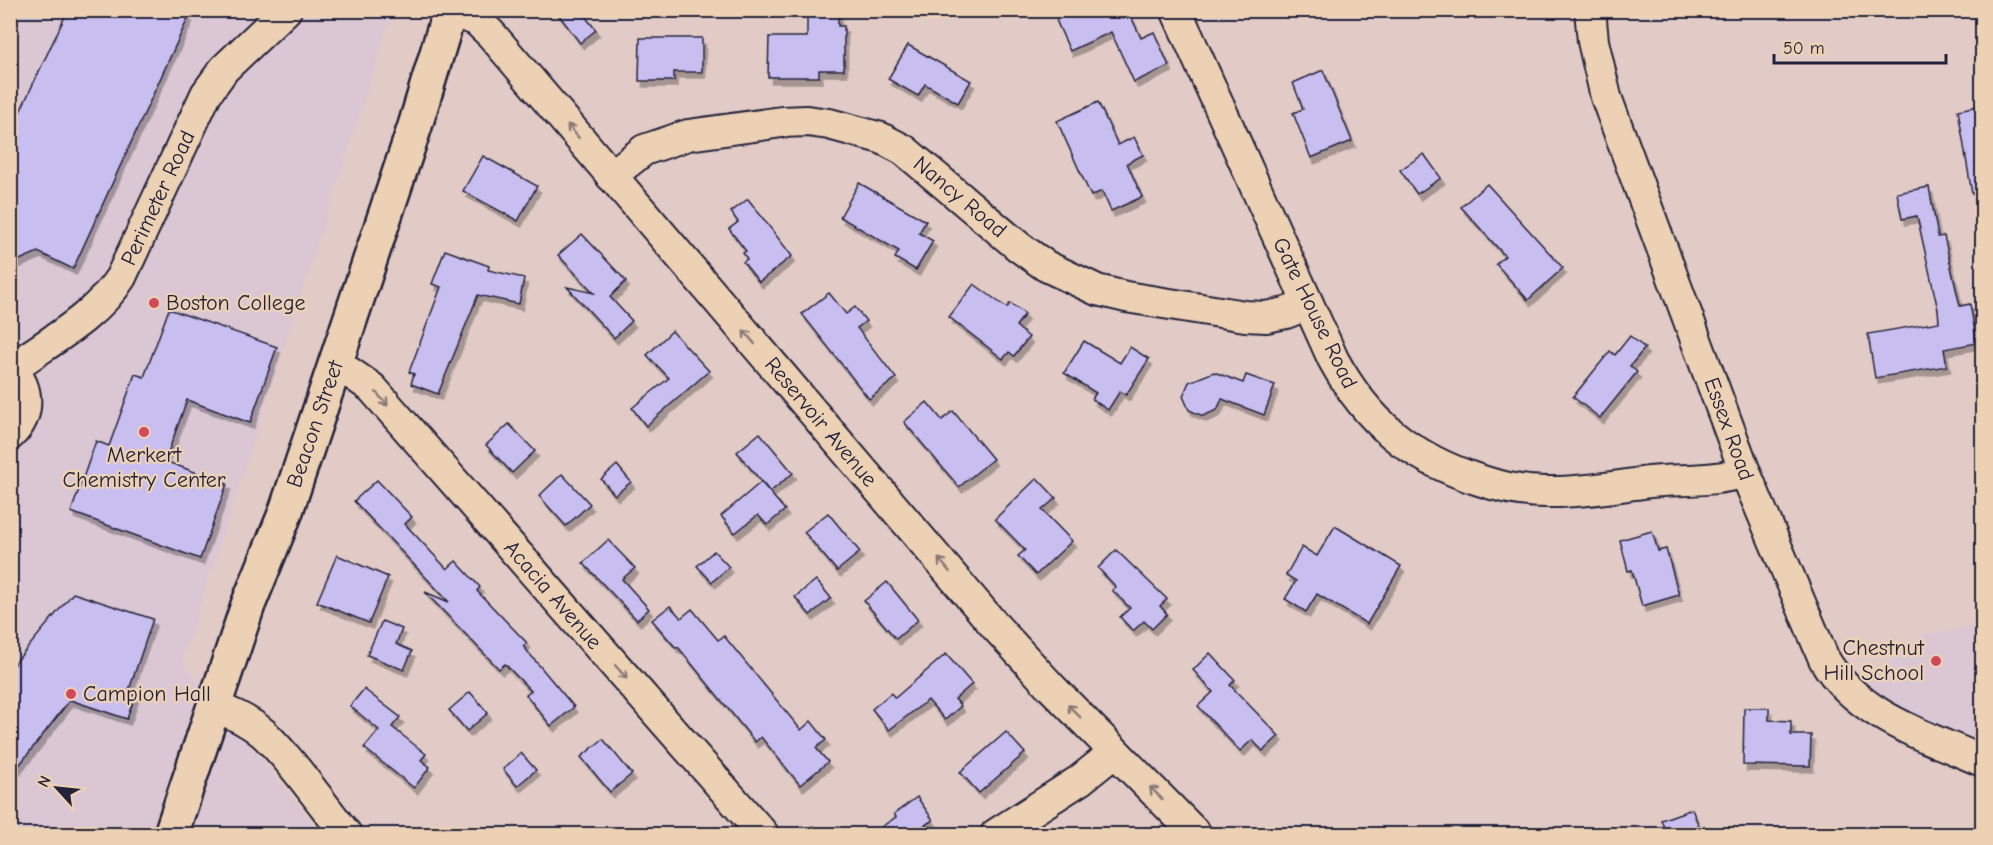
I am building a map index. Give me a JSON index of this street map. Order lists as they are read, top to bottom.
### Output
{
  "streets": {
    "main road": ["Beacon Street"],
    "street": [
      "Nancy Road",
      "Perimeter Road",
      "Gate House Road",
      "Reservoir Avenue",
      "Essex Road",
      "Acacia Avenue"
    ]
  },
  "crossings": [
    ["Nancy Road", "Gate House Road"],
    ["Nancy Road", "Reservoir Avenue"],
    ["Gate House Road", "Essex Road"],
    ["Reservoir Avenue", "Beacon Street"],
    ["Beacon Street", "Acacia Avenue"]
  ],
  "one_way": ["Reservoir Avenue", "Acacia Avenue"],
  "places": [
    "Boston College",
    "Merkert Chemistry Center",
    "Chestnut Hill School",
    "Campion Hall"
  ],
  "scale_bar": "50 m",
  "north": "top left"
}
